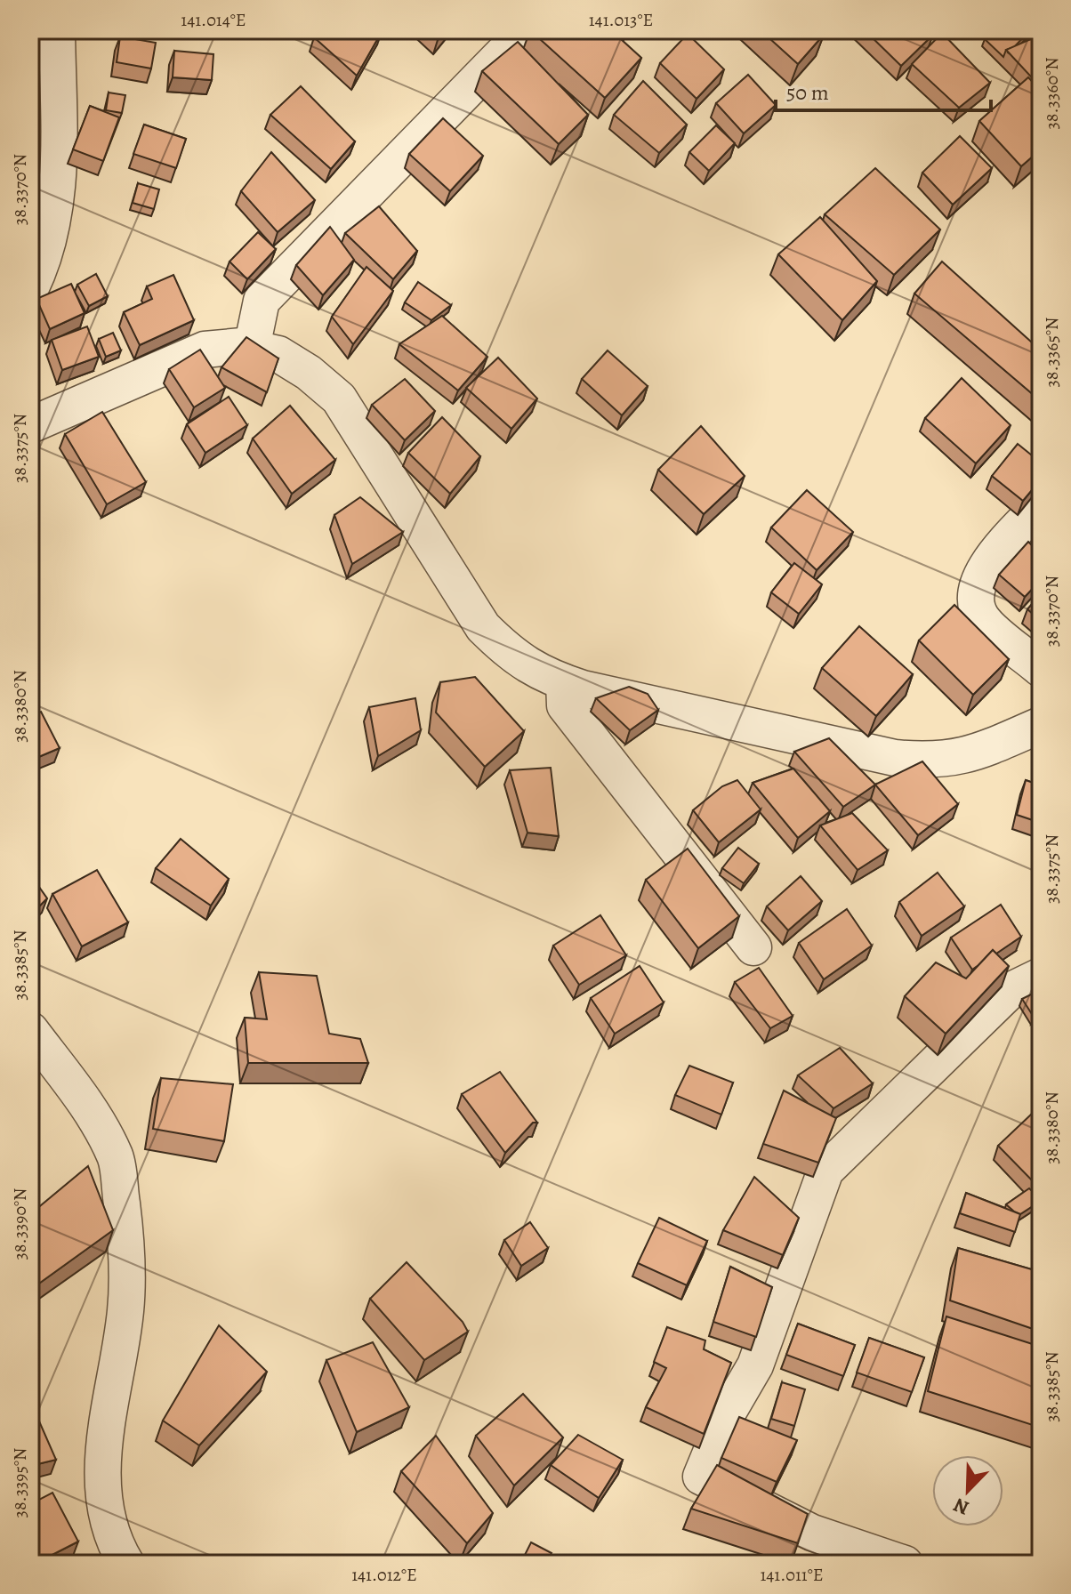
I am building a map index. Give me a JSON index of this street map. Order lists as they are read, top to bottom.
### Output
{
  "scale_bar": "50 m",
  "north": "bottom left",
  "coordinates": [
    "141.014°E",
    "141.013°E",
    "38.3360°N",
    "38.3370°N",
    "38.3365°N",
    "38.3375°N",
    "38.3380°N",
    "38.3385°N",
    "38.3390°N",
    "38.3395°N",
    "141.012°E",
    "141.011°E"
  ]
}
